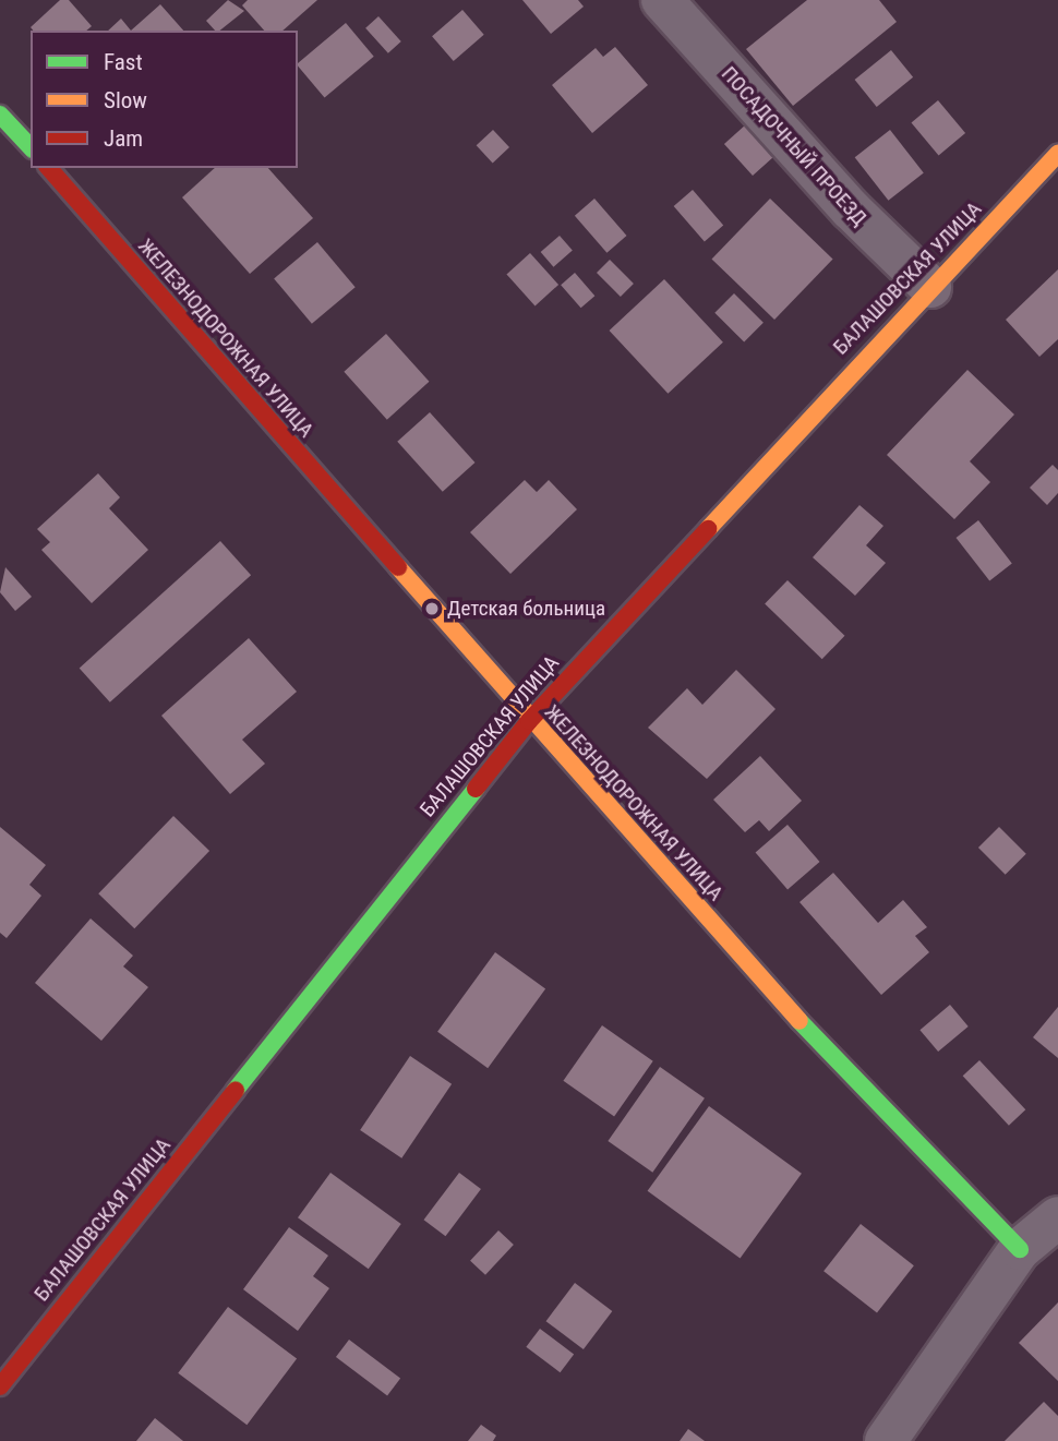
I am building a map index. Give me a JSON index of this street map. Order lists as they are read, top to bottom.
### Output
{
  "streets": {
    "street": ["ПОСАДОЧНЫЙ ПРОЕЗД", "БАЛАШОВСКАЯ УЛИЦА", "ЖЕЛЕЗНОДОРОЖНАЯ УЛИЦА"]
  },
  "crossings": [
    ["ПОСАДОЧНЫЙ ПРОЕЗД", "БАЛАШОВСКАЯ УЛИЦА"],
    ["БАЛАШОВСКАЯ УЛИЦА", "ЖЕЛЕЗНОДОРОЖНАЯ УЛИЦА"]
  ],
  "places": ["Детская больница"],
  "legend": ["Fast", "Slow", "Jam"]
}
